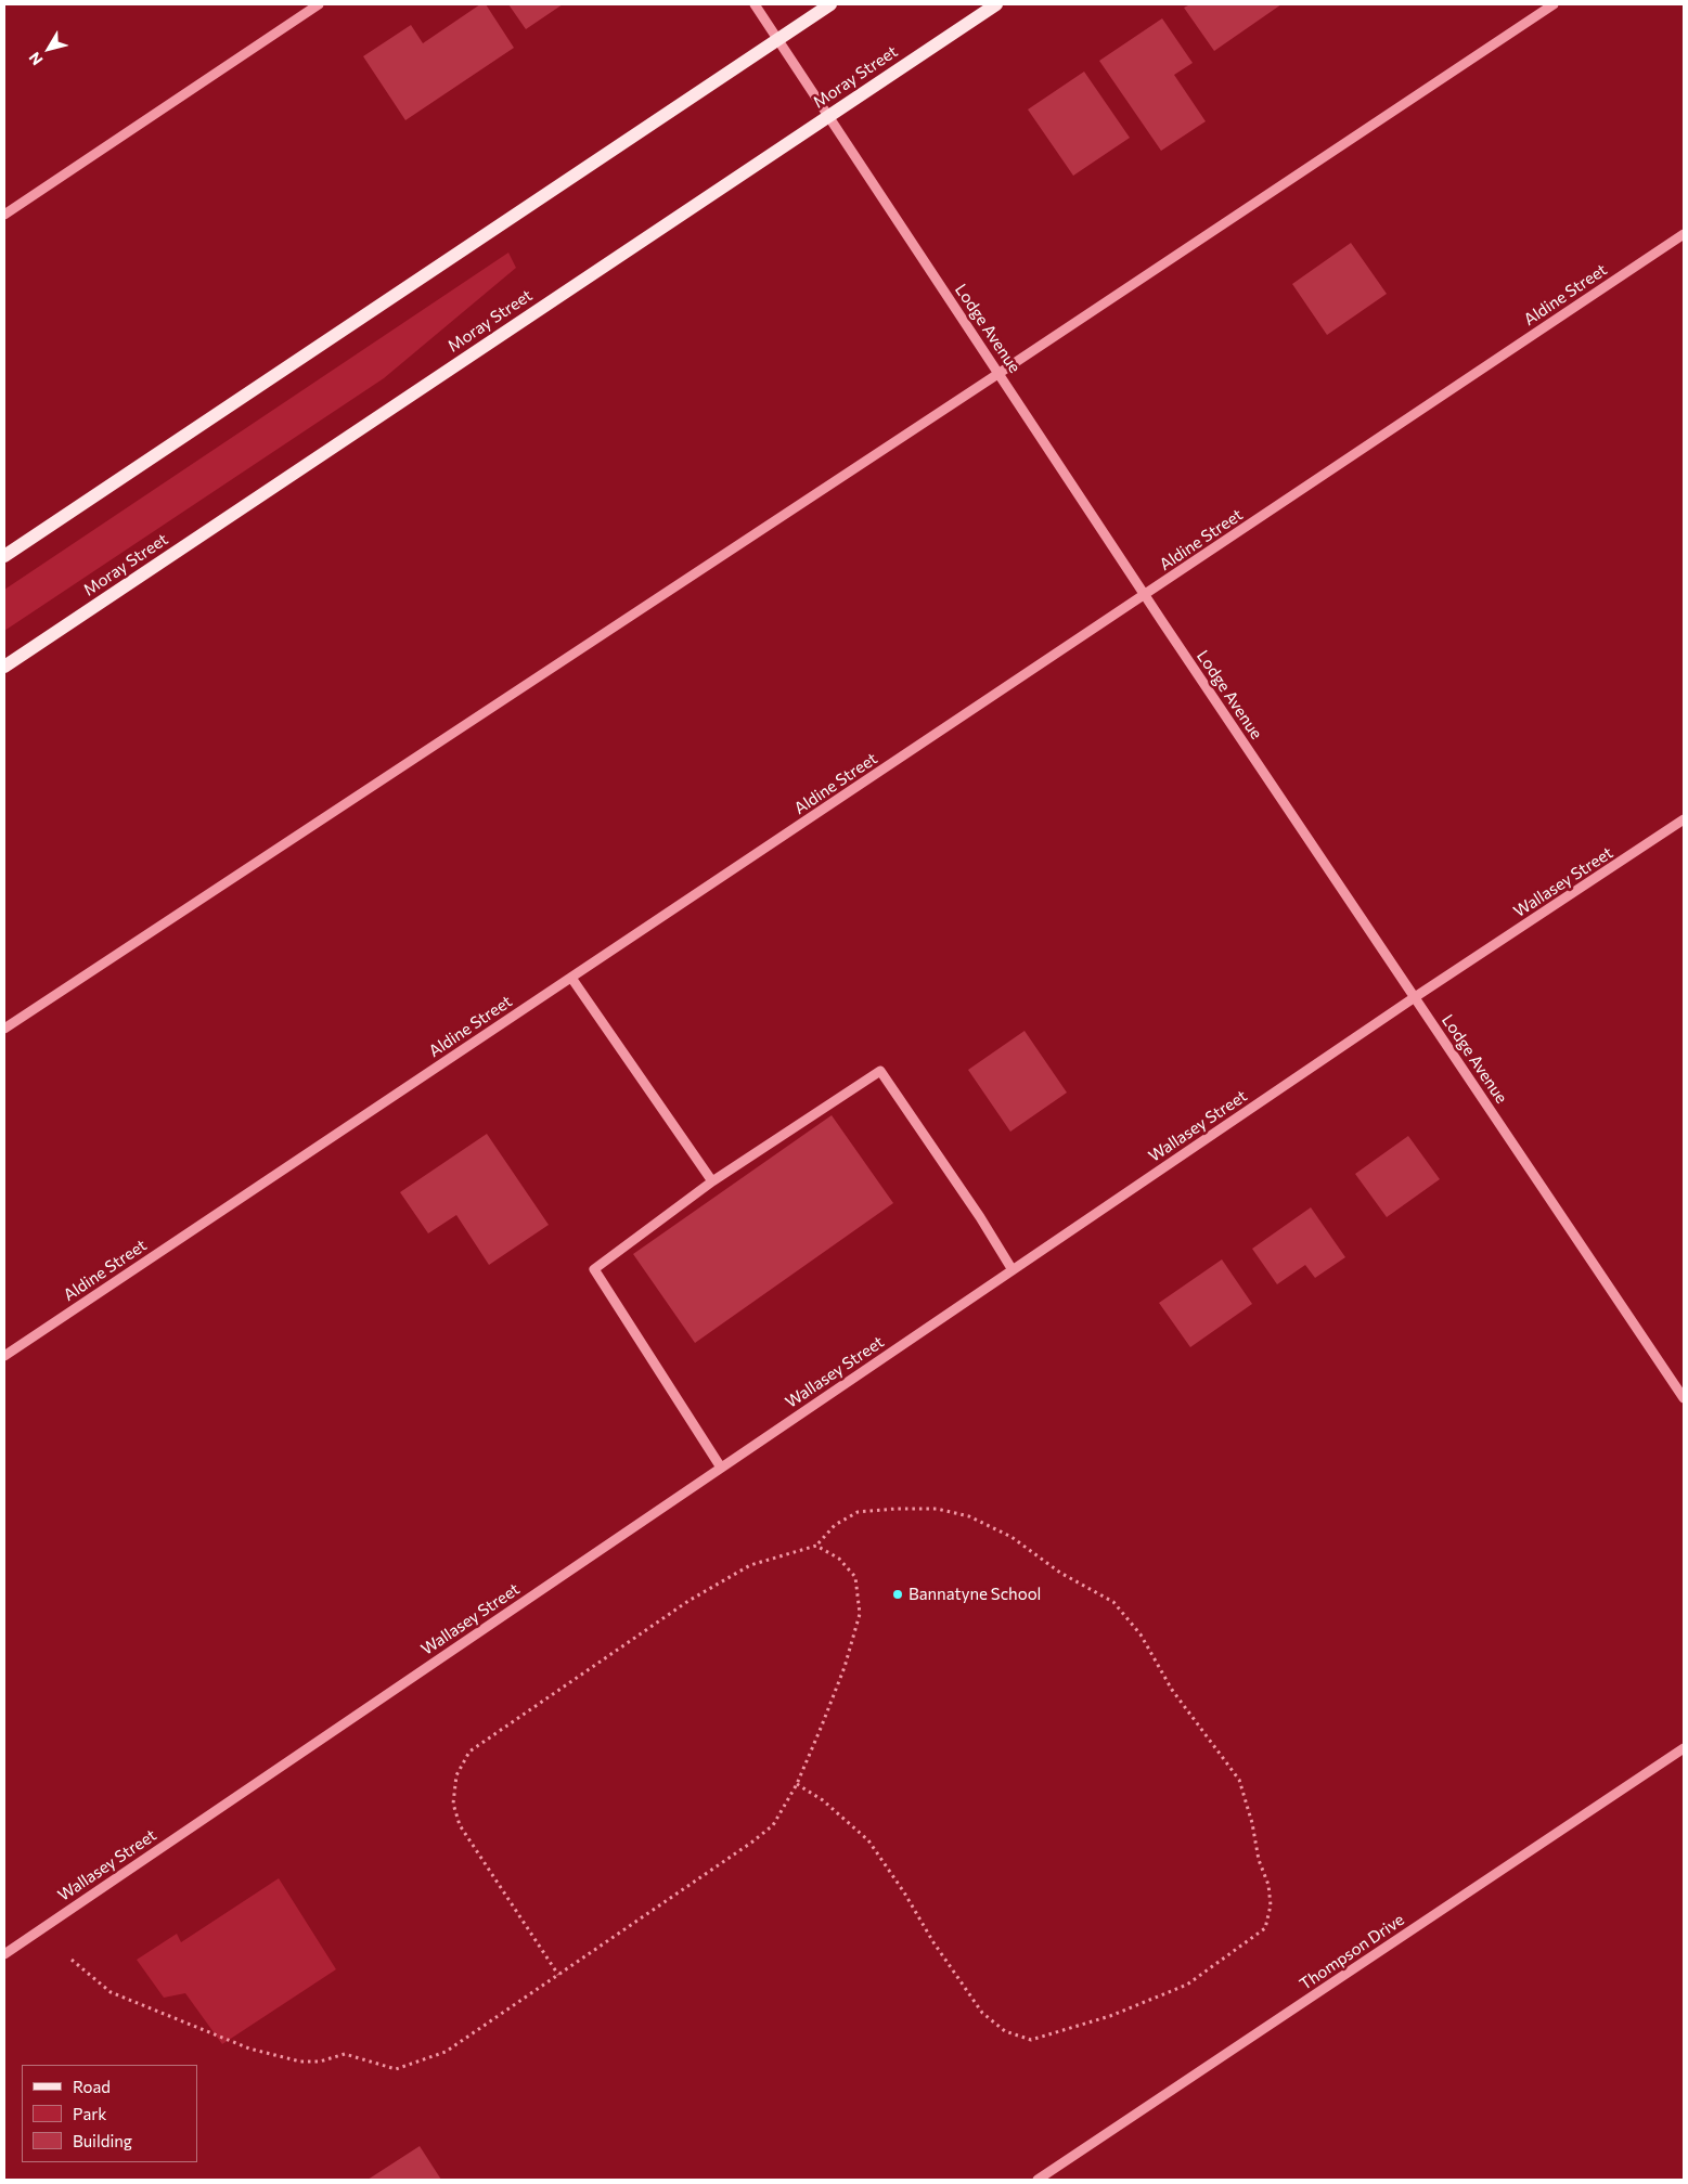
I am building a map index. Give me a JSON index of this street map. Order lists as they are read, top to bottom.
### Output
{
  "streets": {
    "main road": ["Moray Street"],
    "street": [
      "Aldine Street",
      "Lodge Avenue",
      "Wallasey Street",
      "Thompson Drive"
    ]
  },
  "crossings": [
    ["Moray Street", "Lodge Avenue"],
    ["Aldine Street", "Lodge Avenue"],
    ["Lodge Avenue", "Wallasey Street"]
  ],
  "places": ["Bannatyne School"],
  "legend": ["Road", "Park", "Building"],
  "north": "bottom left"
}
